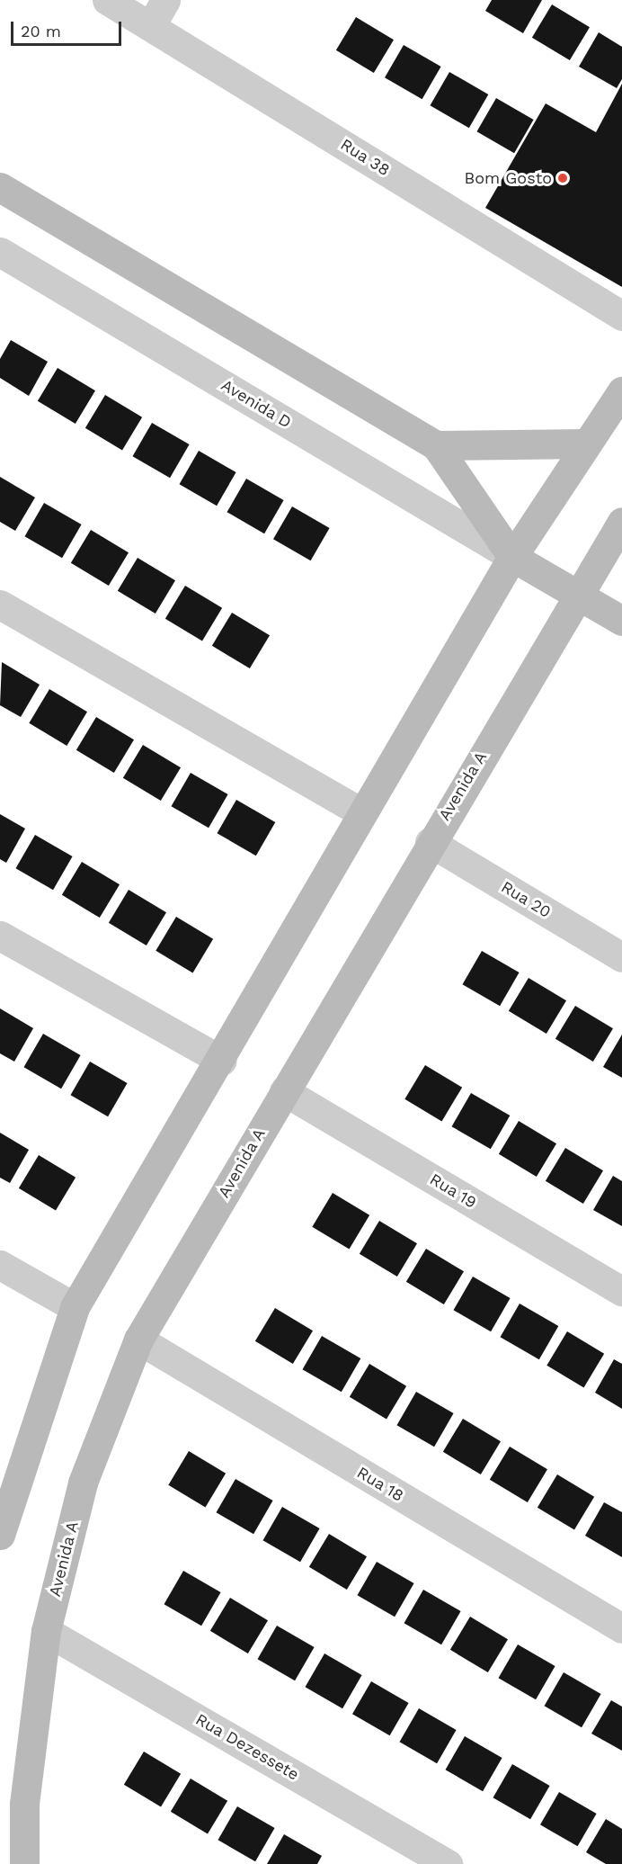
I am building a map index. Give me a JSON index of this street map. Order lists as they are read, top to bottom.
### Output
{
  "streets": {
    "street": [
      "Rua 38",
      "Avenida D",
      "Avenida A",
      "Rua 20",
      "Rua 19",
      "Rua 18",
      "Rua Dezessete"
    ]
  },
  "crossings": [
    ["Avenida D", "Avenida A"],
    ["Avenida A", "Rua 20"],
    ["Avenida A", "Rua 19"],
    ["Avenida A", "Rua 18"],
    ["Avenida A", "Rua Dezessete"]
  ],
  "places": ["Bom Gosto"],
  "scale_bar": "20 m"
}
